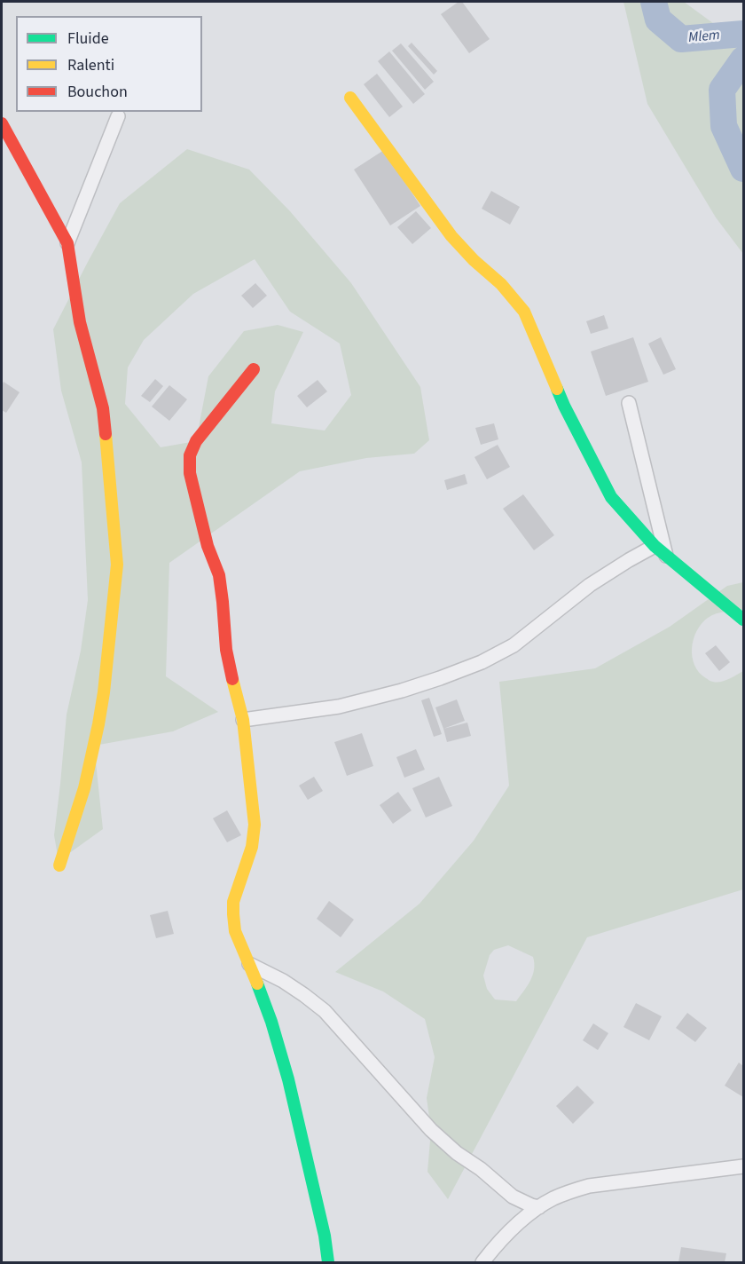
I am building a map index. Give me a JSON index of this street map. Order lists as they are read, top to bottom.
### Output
{
  "water": ["Mlem"],
  "legend": ["Fluide", "Ralenti", "Bouchon"]
}
